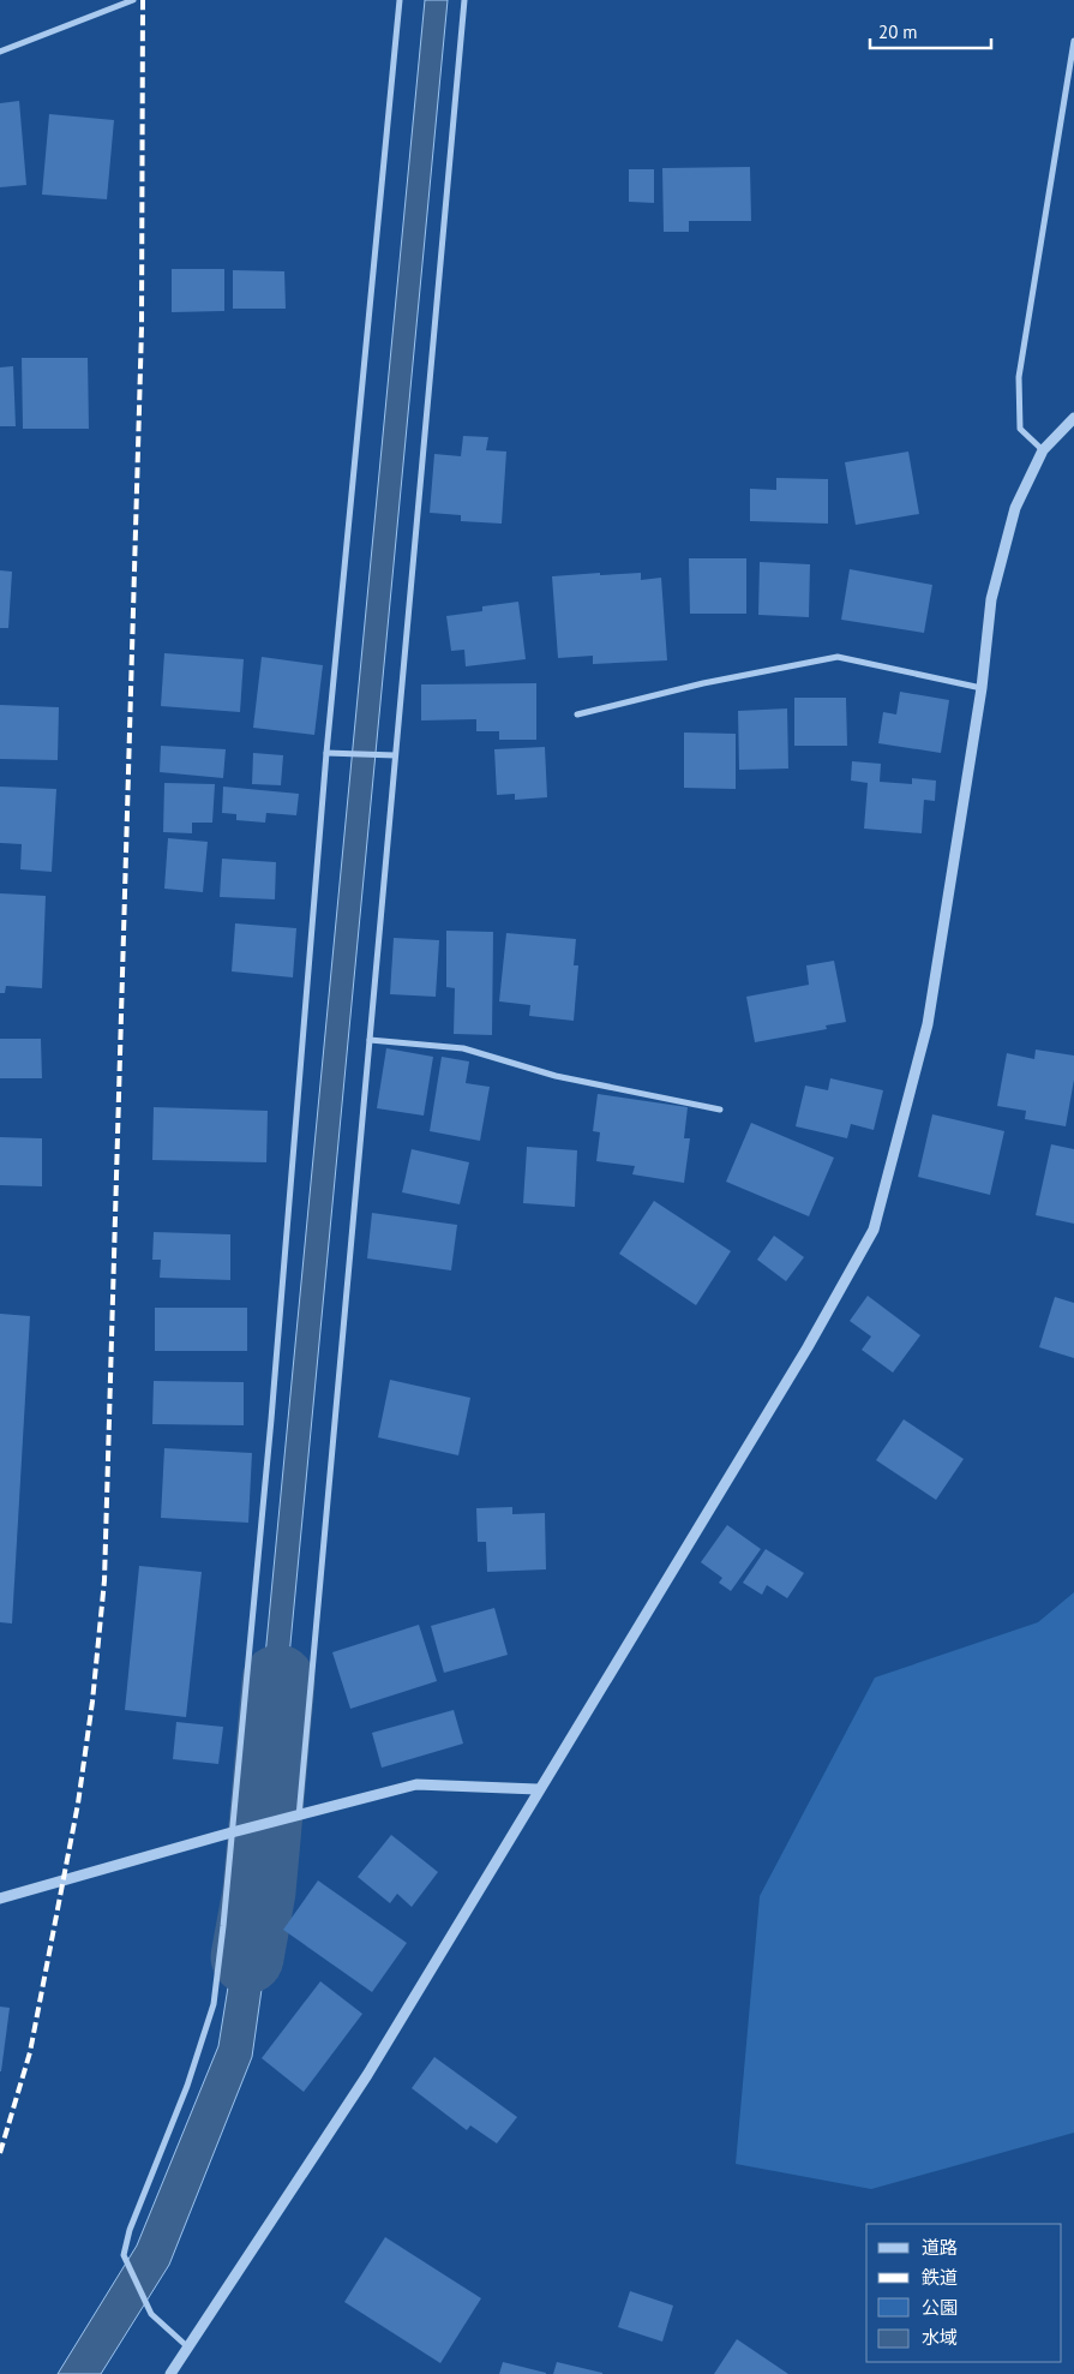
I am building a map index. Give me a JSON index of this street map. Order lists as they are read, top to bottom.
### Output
{
  "legend": [
    "道路",
    "鉄道",
    "公園",
    "水域"
  ],
  "scale_bar": "20 m"
}
